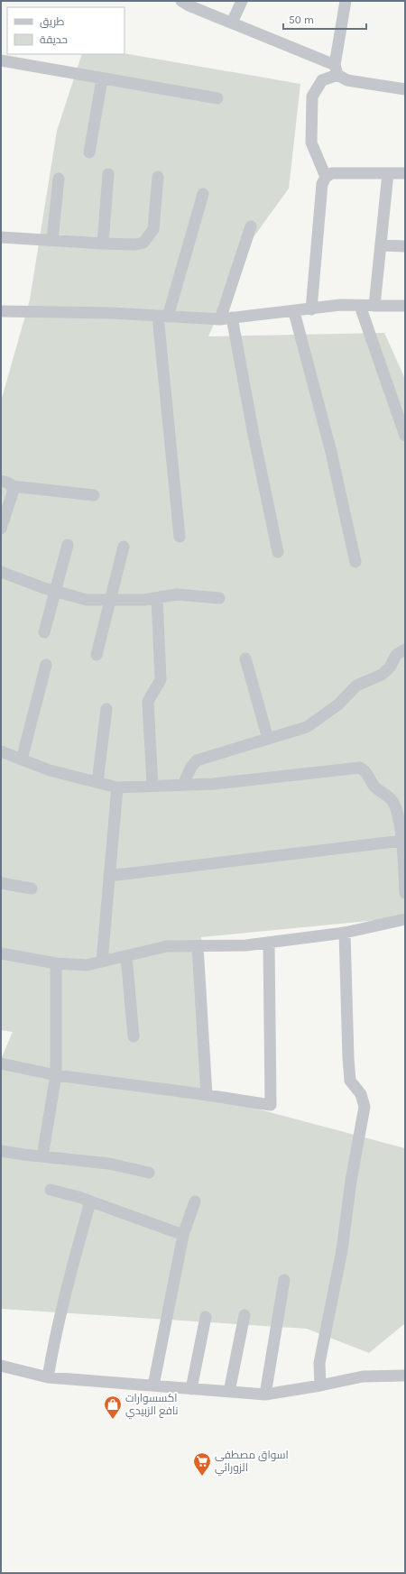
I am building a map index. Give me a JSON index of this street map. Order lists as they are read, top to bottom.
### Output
{
  "places": {
    "shop": ["اكسسوارات نافع الزبيدي"],
    "supermarket": ["اسواق مصطفى الزورائي"]
  },
  "legend": ["طريق", "حديقة"],
  "scale_bar": "50 m"
}
